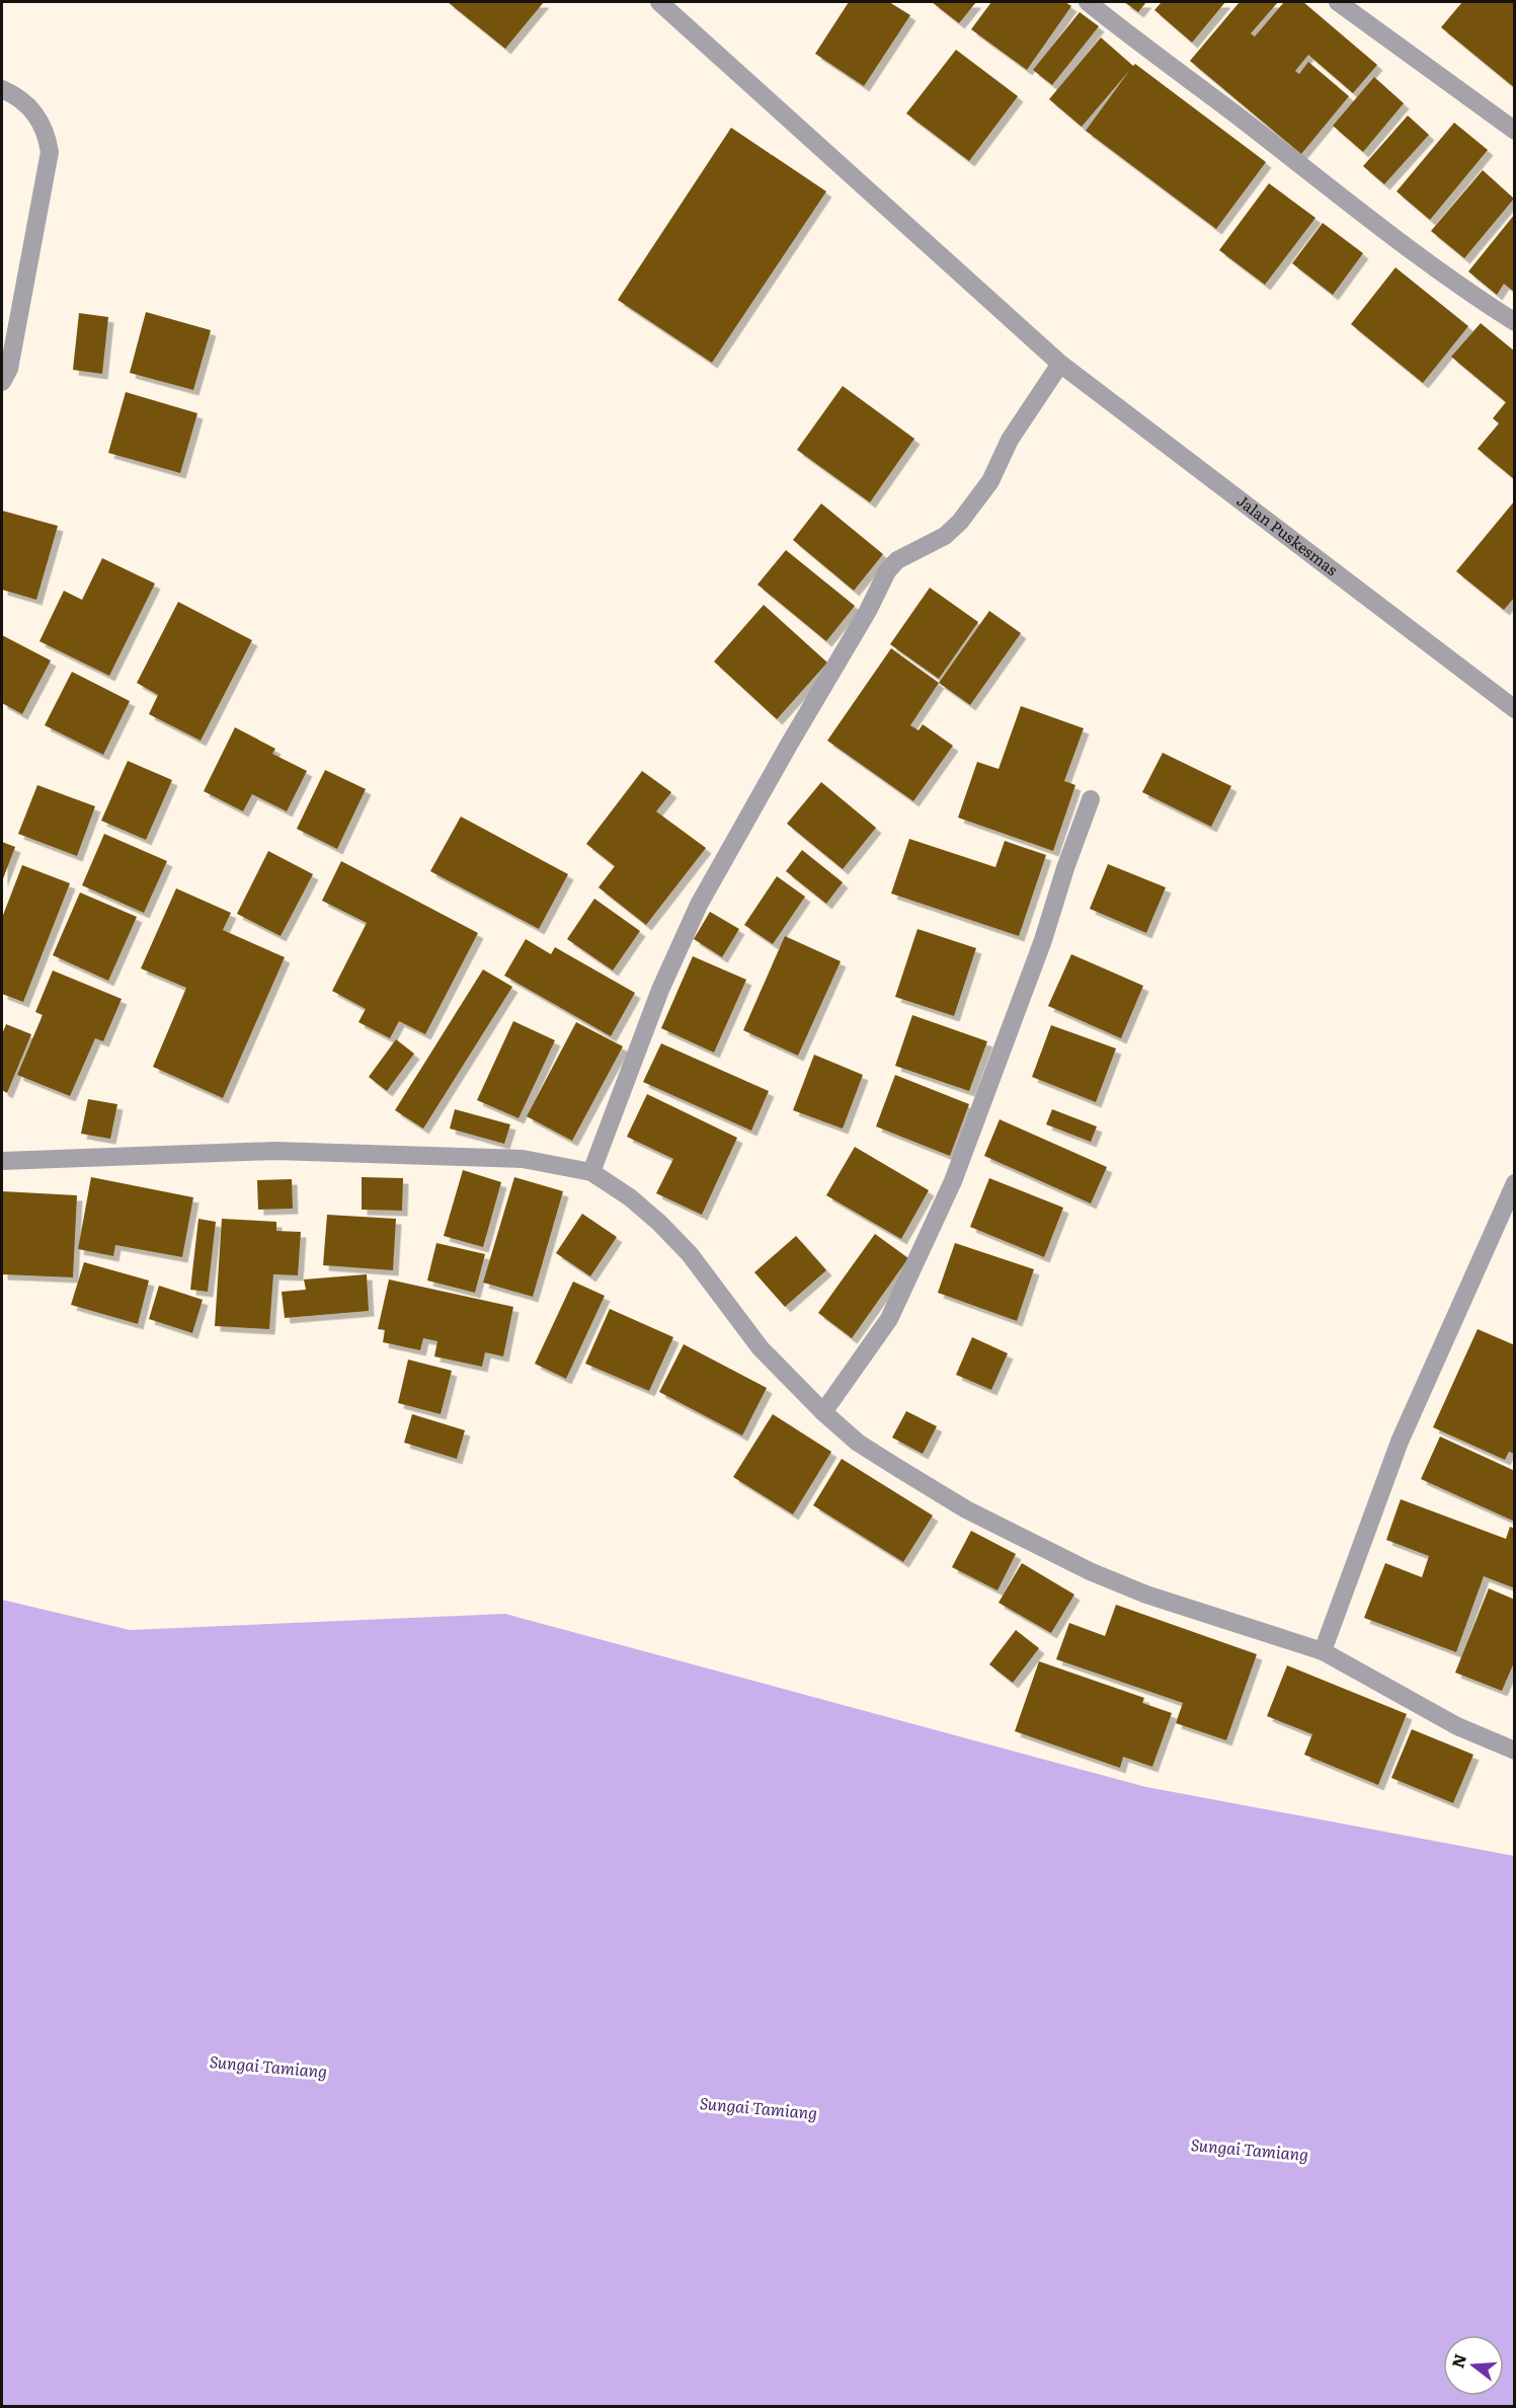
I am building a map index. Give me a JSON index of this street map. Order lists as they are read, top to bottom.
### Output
{
  "streets": {
    "street": ["Jalan Puskesmas"]
  },
  "water": ["Sungai Tamiang"],
  "north": "left"
}
